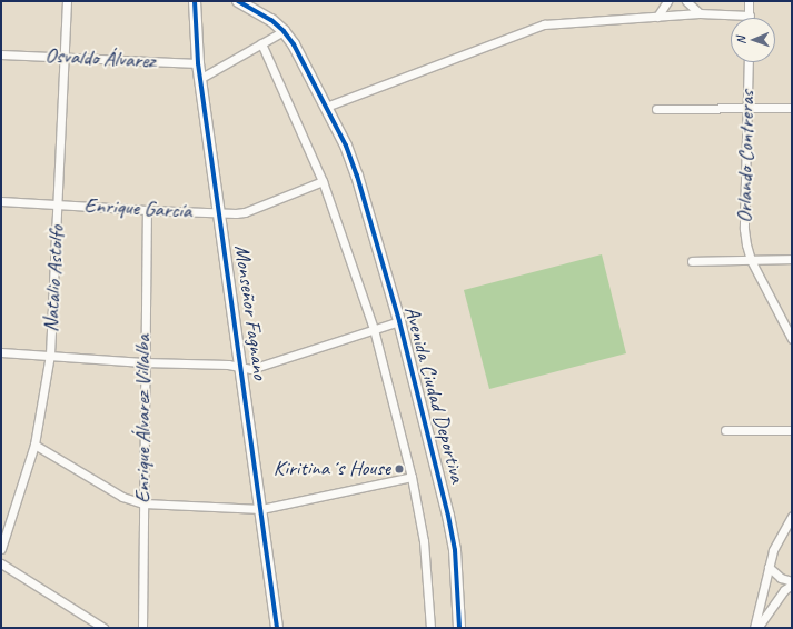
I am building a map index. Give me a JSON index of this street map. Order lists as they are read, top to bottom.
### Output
{
  "streets": {
    "street": [
      "Osvaldo Álvarez",
      "Orlando Contreras",
      "Enrique García",
      "Natalio Astolfo",
      "Monseñor Fagnano",
      "Avenida Ciudad Deportiva",
      "Enrique Álvarez Villalba"
    ]
  },
  "crossings": [
    ["Osvaldo Álvarez", "Natalio Astolfo"],
    ["Osvaldo Álvarez", "Monseñor Fagnano"],
    ["Enrique García", "Natalio Astolfo"],
    ["Enrique García", "Monseñor Fagnano"],
    ["Enrique García", "Avenida Ciudad Deportiva"],
    ["Enrique García", "Enrique Álvarez Villalba"]
  ],
  "places": ["Kiritina´s House"],
  "north": "left"
}
